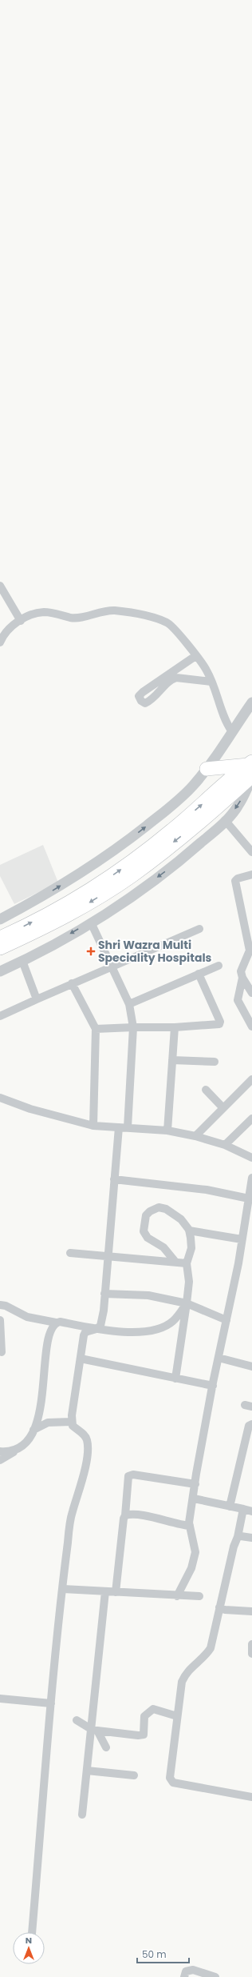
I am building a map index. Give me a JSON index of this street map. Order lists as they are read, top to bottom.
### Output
{
  "places": {
    "health": ["Shri Wazra Multi Speciality Hospitals"]
  },
  "scale_bar": "50 m",
  "north": "top"
}
